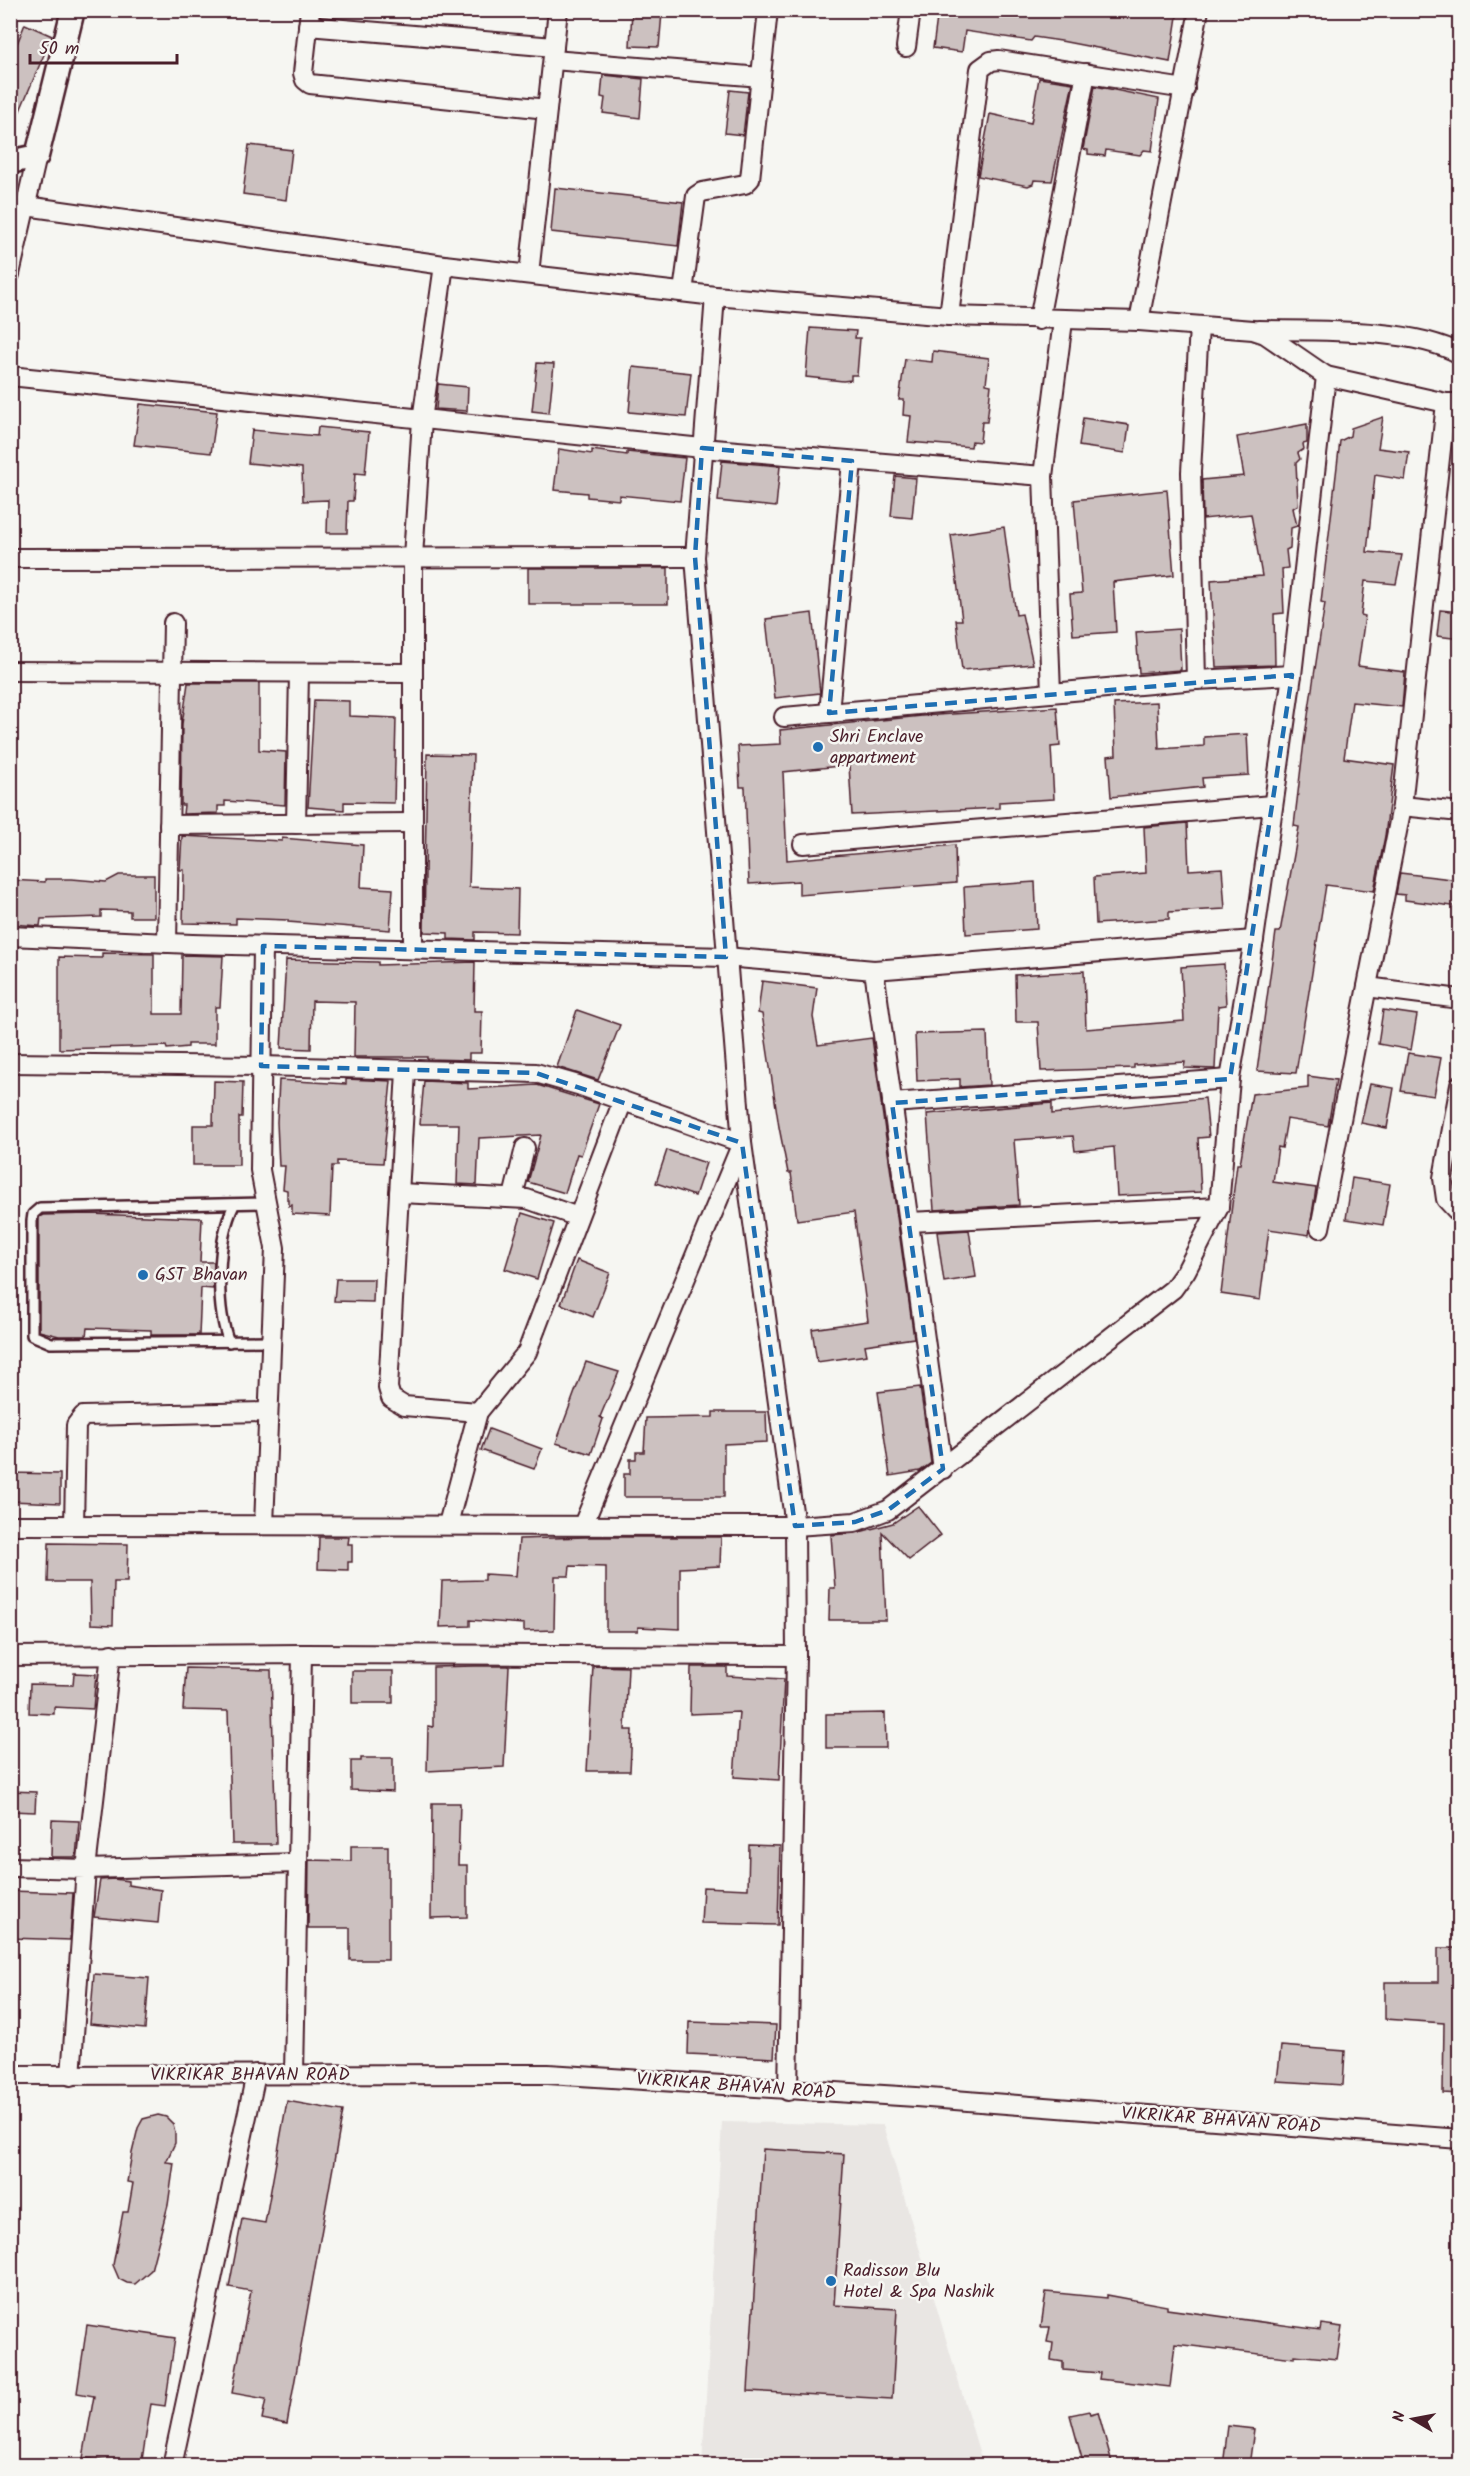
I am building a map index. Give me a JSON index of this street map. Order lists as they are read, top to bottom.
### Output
{
  "streets": {
    "street": ["VIKRIKAR BHAVAN ROAD"]
  },
  "places": ["Shri Enclave appartment", "GST Bhavan", "Radisson Blu Hotel & Spa Nashik"],
  "scale_bar": "50 m",
  "north": "left"
}
